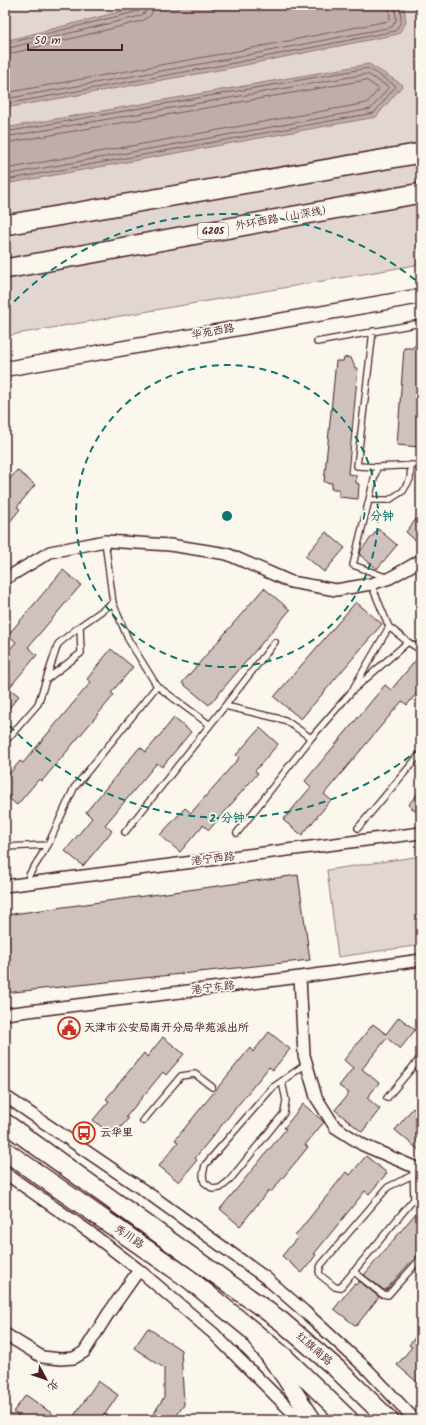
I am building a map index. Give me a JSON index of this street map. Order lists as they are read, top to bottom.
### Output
{
  "streets": {
    "highway": ["外环西路（山深线）", "G205"],
    "main road": ["秀川路", "红旗南路"],
    "street": ["华苑西路", "港宁西路", "港宁东路"]
  },
  "crossings": [
    ["秀川路", "红旗南路"]
  ],
  "places": {
    "public building": ["天津市公安局南开分局华苑派出所"],
    "bus stop": ["云华里"]
  },
  "scale_bar": "50 m",
  "north": "bottom right",
  "rings": ["1 分钟", "2 分钟"]
}
